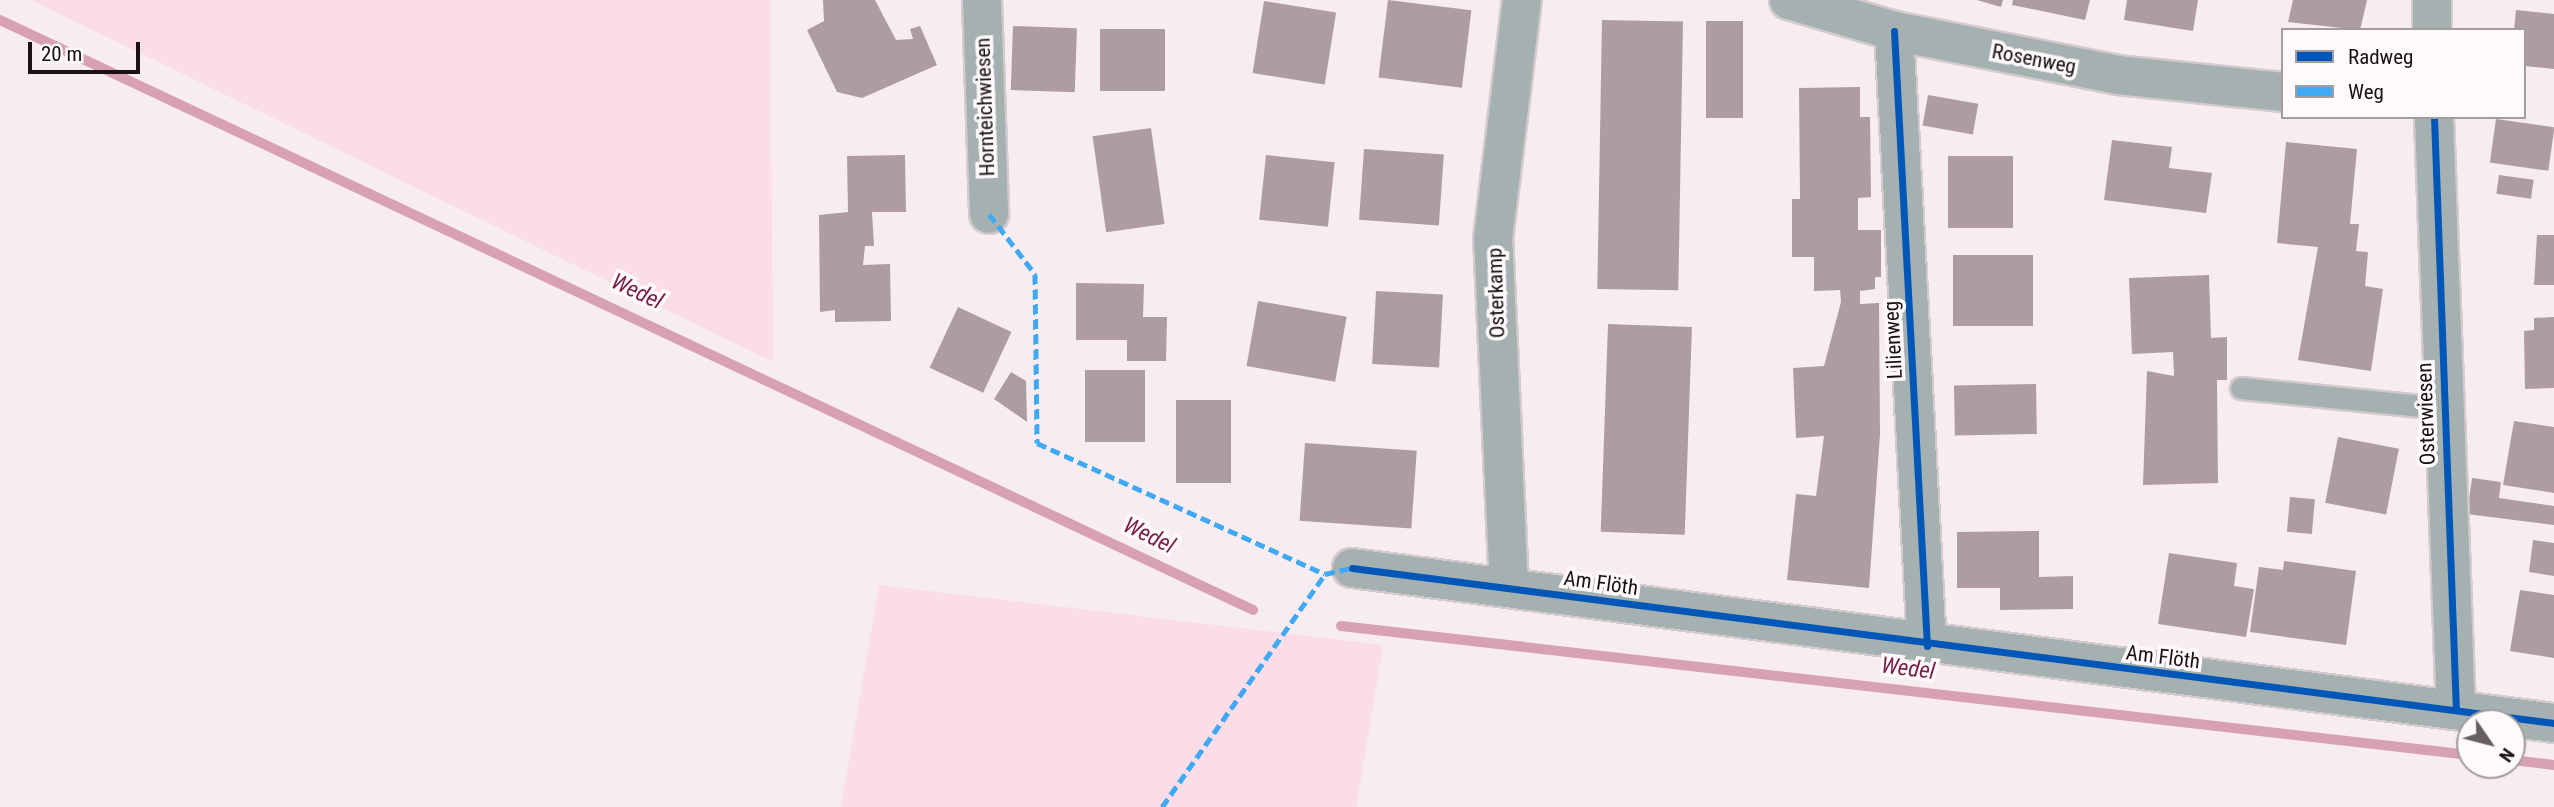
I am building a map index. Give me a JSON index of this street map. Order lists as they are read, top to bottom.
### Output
{
  "streets": {
    "street": [
      "Rosenweg",
      "Hornteichwiesen",
      "Osterkamp",
      "Lilienweg",
      "Osterwiesen",
      "Am Flöth"
    ]
  },
  "crossings": [
    ["Rosenweg", "Lilienweg"],
    ["Osterkamp", "Am Flöth"],
    ["Lilienweg", "Am Flöth"],
    ["Osterwiesen", "Am Flöth"]
  ],
  "water": ["Wedel"],
  "legend": ["Radweg", "Weg"],
  "scale_bar": "20 m",
  "north": "bottom right"
}
